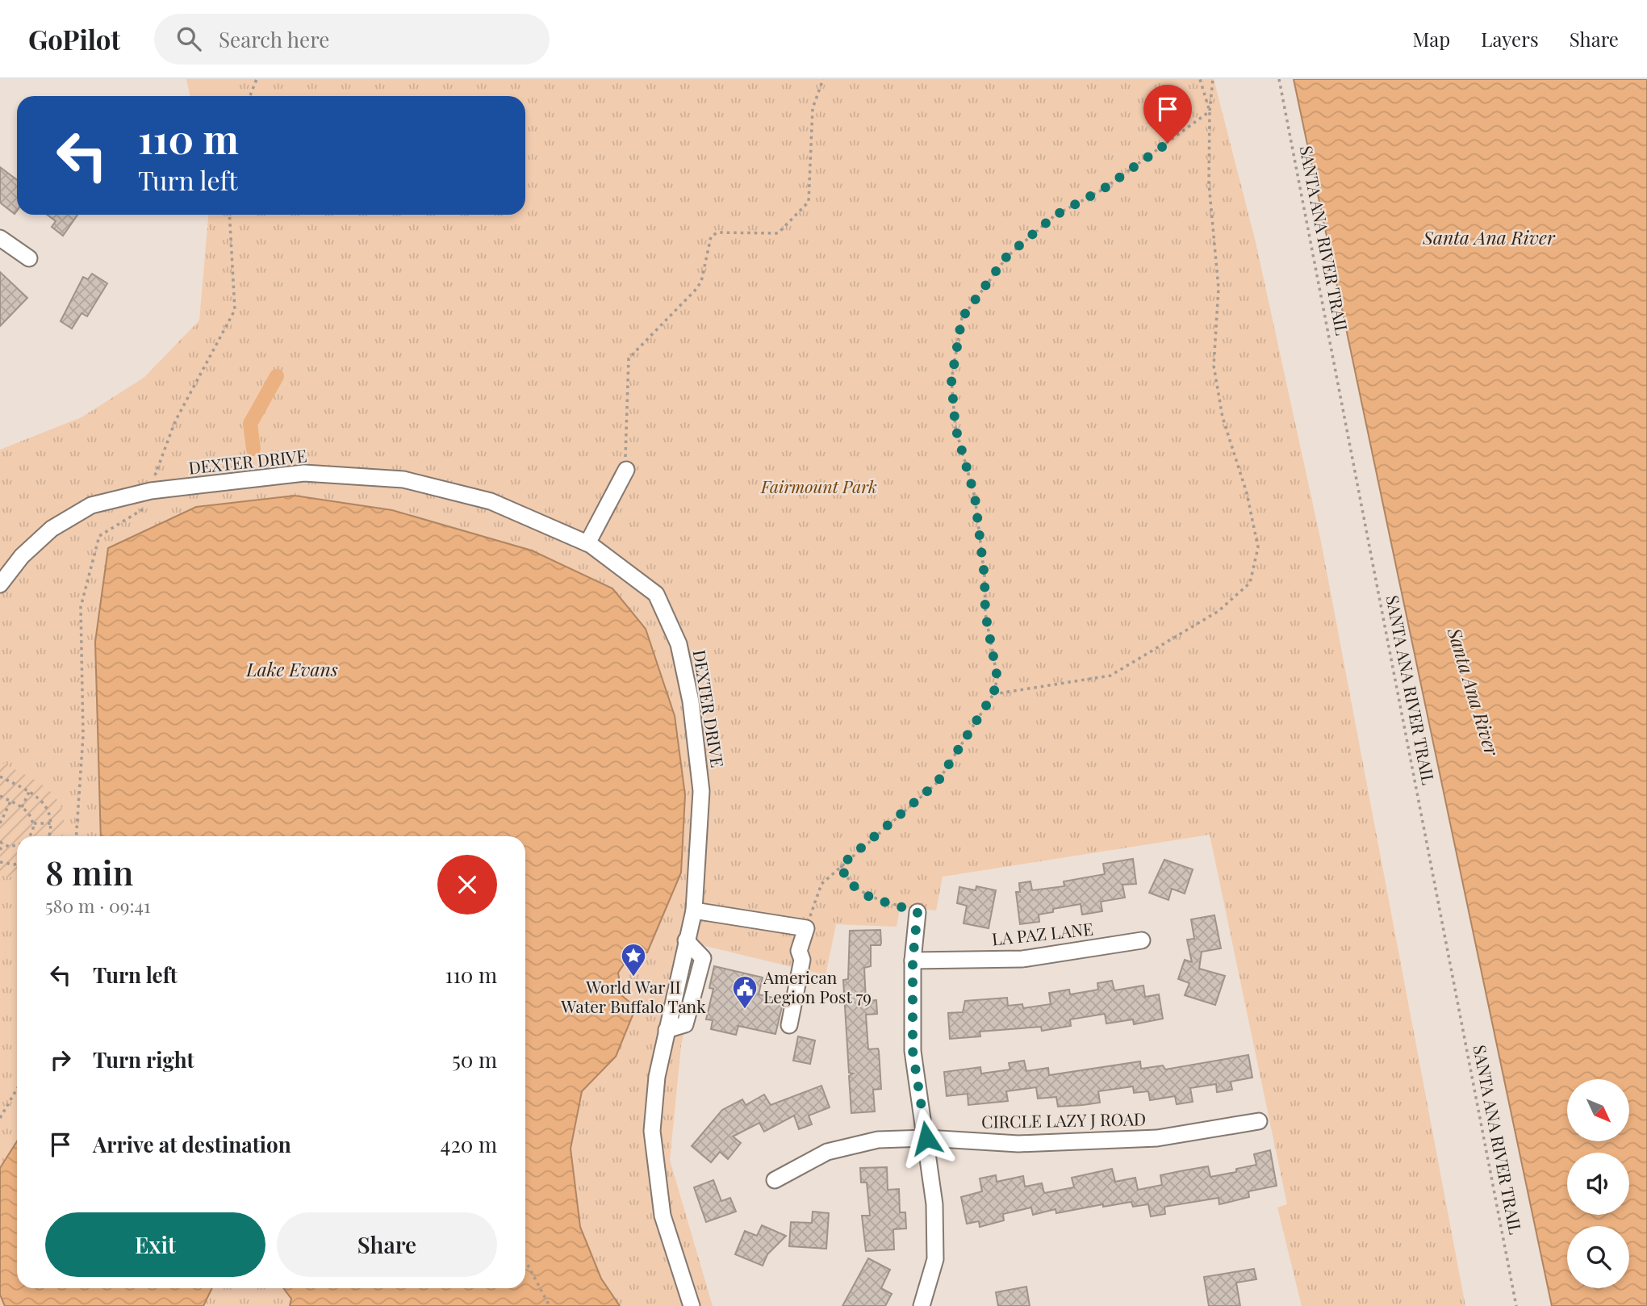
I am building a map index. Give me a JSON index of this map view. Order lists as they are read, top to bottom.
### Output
{
  "streets": {
    "street": ["DEXTER DRIVE", "LA PAZ LANE", "CIRCLE LAZY J ROAD"],
    "path": ["SANTA ANA RIVER TRAIL"]
  },
  "water": ["Santa Ana River", "Lake Evans"],
  "parks": ["Fairmount Park"],
  "places": {
    "place": ["World War II Water Buffalo Tank"],
    "public building": ["American Legion Post 79"]
  },
  "north": "bottom right",
  "page": {
    "header": "GoPilot",
    "search": "Search here",
    "nav": ["Map", "Layers", "Share"],
    "turn": ["110 m", "Turn left"],
    "heading": ["8 min", "580 m · 09:41"],
    "list": [
      {
        "name": "Turn left",
        "value": "110 m"
      },
      {
        "name": "Turn right",
        "value": "50 m"
      },
      {
        "name": "Arrive at destination",
        "value": "420 m"
      }
    ],
    "buttons": ["Exit", "Share"]
  }
}
